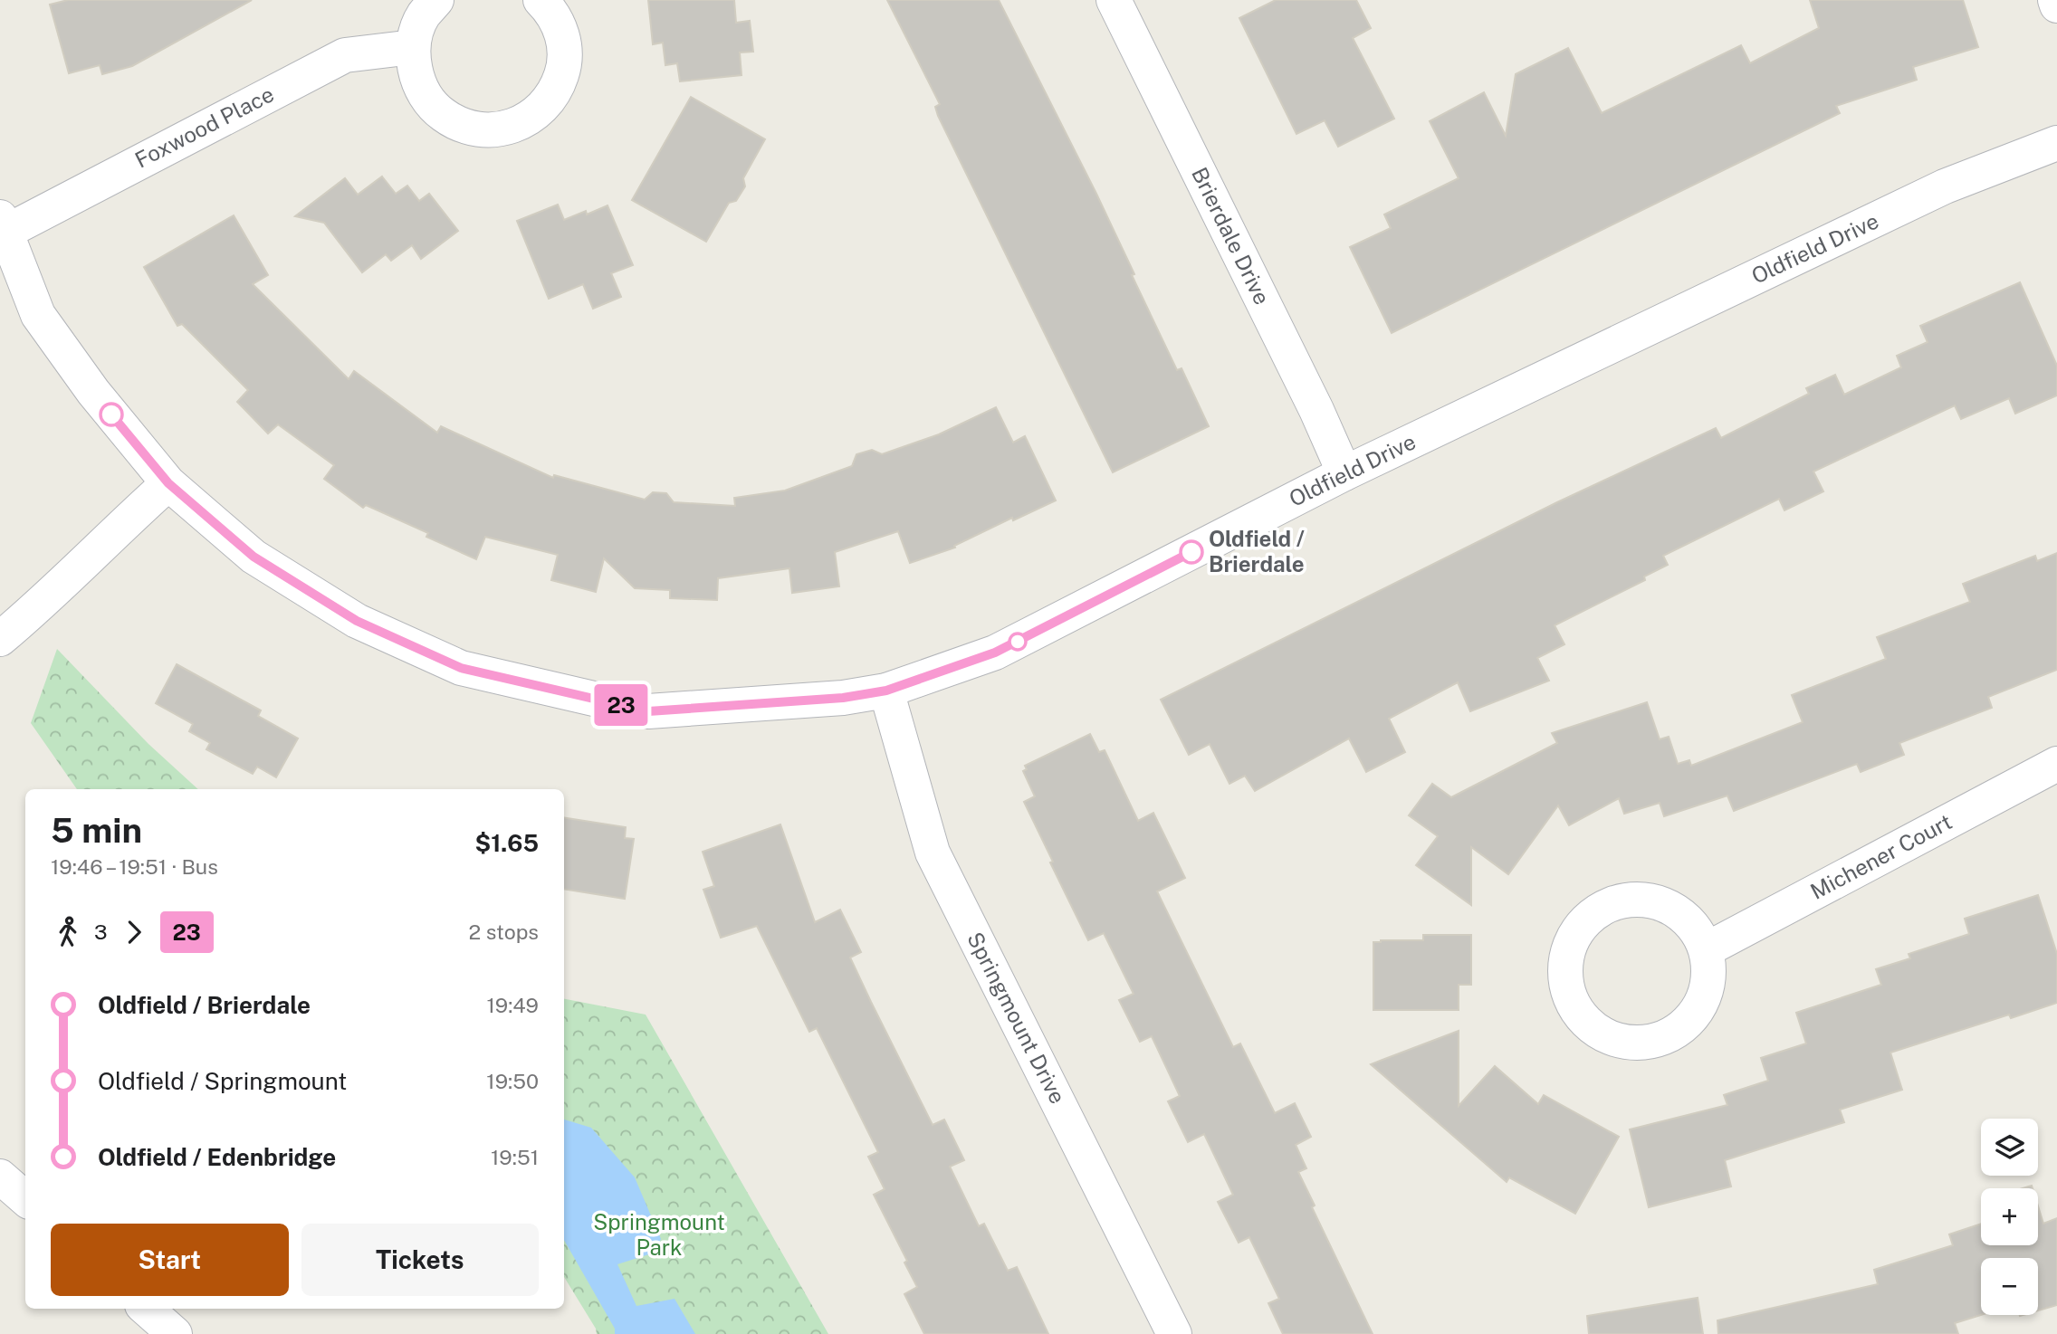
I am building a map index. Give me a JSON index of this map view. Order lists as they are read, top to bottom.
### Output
{
  "streets": {
    "street": [
      "Foxwood Place",
      "Brierdale Drive",
      "Oldfield Drive",
      "Michener Court",
      "Springmount Drive"
    ]
  },
  "crossings": [
    ["Foxwood Place", "Oldfield Drive"],
    ["Brierdale Drive", "Oldfield Drive"],
    ["Oldfield Drive", "Springmount Drive"]
  ],
  "parks": ["Springmount Park"],
  "places": ["Oldfield / Brierdale"],
  "lines": ["bus line 23"],
  "page": {
    "on_map": "23",
    "heading": ["5 min", "19:46 – 19:51 · Bus", "$1.65"],
    "legs": ["3", "23", "2 stops"],
    "list": [
      {
        "name": "Oldfield / Brierdale",
        "value": "19:49"
      },
      {
        "name": "Oldfield / Springmount",
        "value": "19:50"
      },
      {
        "name": "Oldfield / Edenbridge",
        "value": "19:51"
      }
    ],
    "map_buttons": ["+", "−"],
    "buttons": ["Start", "Tickets"]
  }
}
